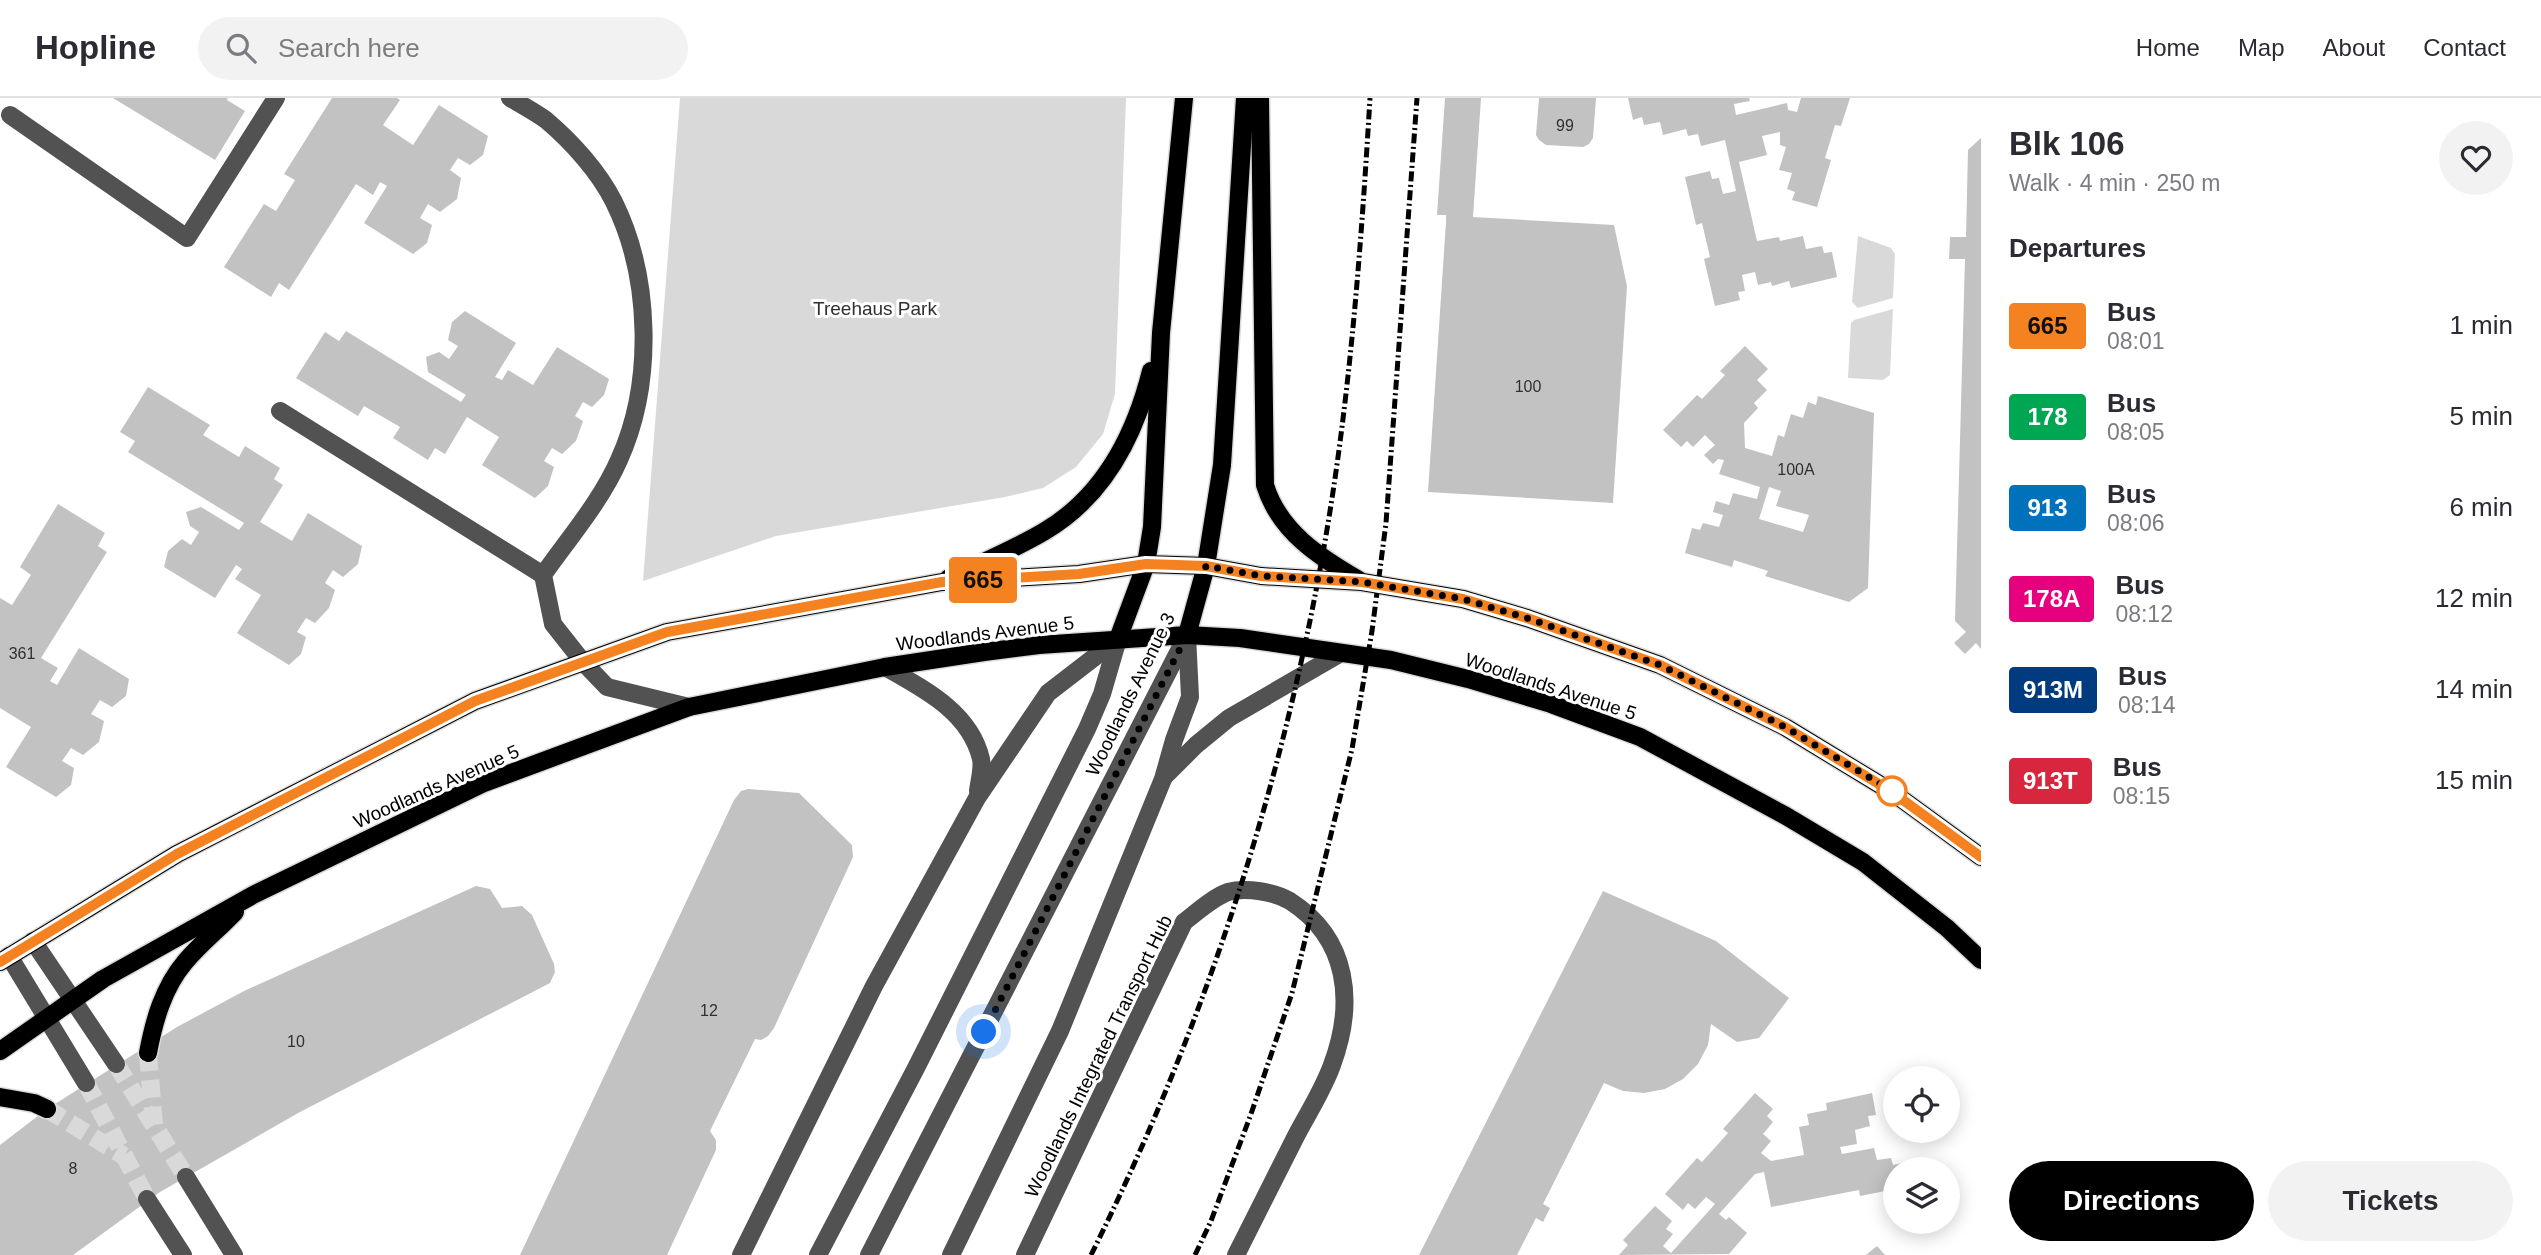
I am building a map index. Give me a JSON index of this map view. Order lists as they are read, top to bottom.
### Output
{
  "streets": {
    "main road": ["Woodlands Avenue 5", "Woodlands Avenue 3"],
    "street": ["Woodlands Integrated Transport Hub"]
  },
  "crossings": [
    ["Woodlands Avenue 5", "Woodlands Avenue 3"]
  ],
  "parks": ["Treehaus Park"],
  "lines": ["bus line 665"],
  "house_numbers": [
    "99",
    "100",
    "100A",
    "361",
    "12",
    "10",
    "8"
  ],
  "page": {
    "header": "Hopline",
    "search": "Search here",
    "nav": [
      "Home",
      "Map",
      "About",
      "Contact"
    ],
    "on_map": "665",
    "heading": [
      ["Blk 106", "Walk · 4 min · 250 m"],
      "Departures"
    ],
    "list": [
      {
        "mark": "665",
        "name": "Bus",
        "note": "08:01",
        "value": "1 min"
      },
      {
        "mark": "178",
        "name": "Bus",
        "note": "08:05",
        "value": "5 min"
      },
      {
        "mark": "913",
        "name": "Bus",
        "note": "08:06",
        "value": "6 min"
      },
      {
        "mark": "178A",
        "name": "Bus",
        "note": "08:12",
        "value": "12 min"
      },
      {
        "mark": "913M",
        "name": "Bus",
        "note": "08:14",
        "value": "14 min"
      },
      {
        "mark": "913T",
        "name": "Bus",
        "note": "08:15",
        "value": "15 min"
      }
    ],
    "buttons": ["Directions", "Tickets"]
  }
}
